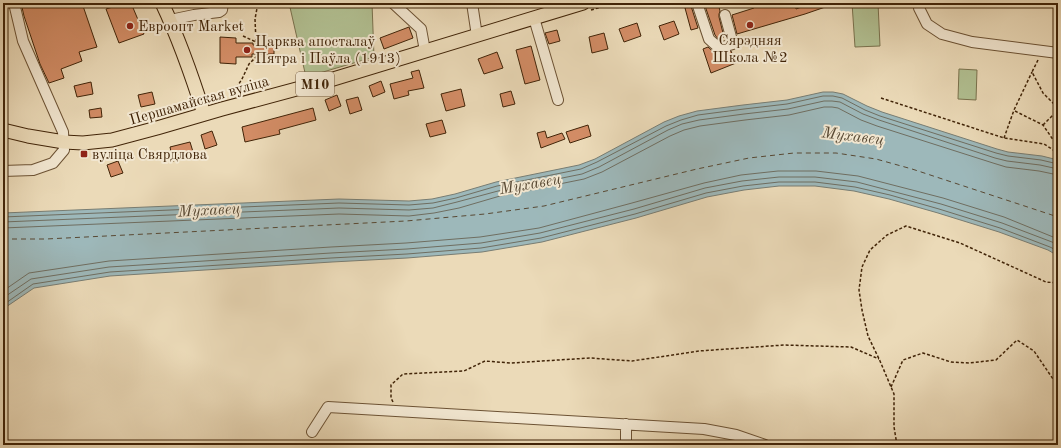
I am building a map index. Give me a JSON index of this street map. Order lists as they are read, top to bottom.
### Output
{
  "streets": {
    "main road": ["М10", "Першамайская вуліца"]
  },
  "water": ["Мухавец"],
  "places": {
    "other": ["Сярэдняя Школа №2", "Евроопт Market", "Царква апосталаў Пятра і Паўла (1913)"],
    "transit": ["вуліца Свярдлова"]
  }
}
